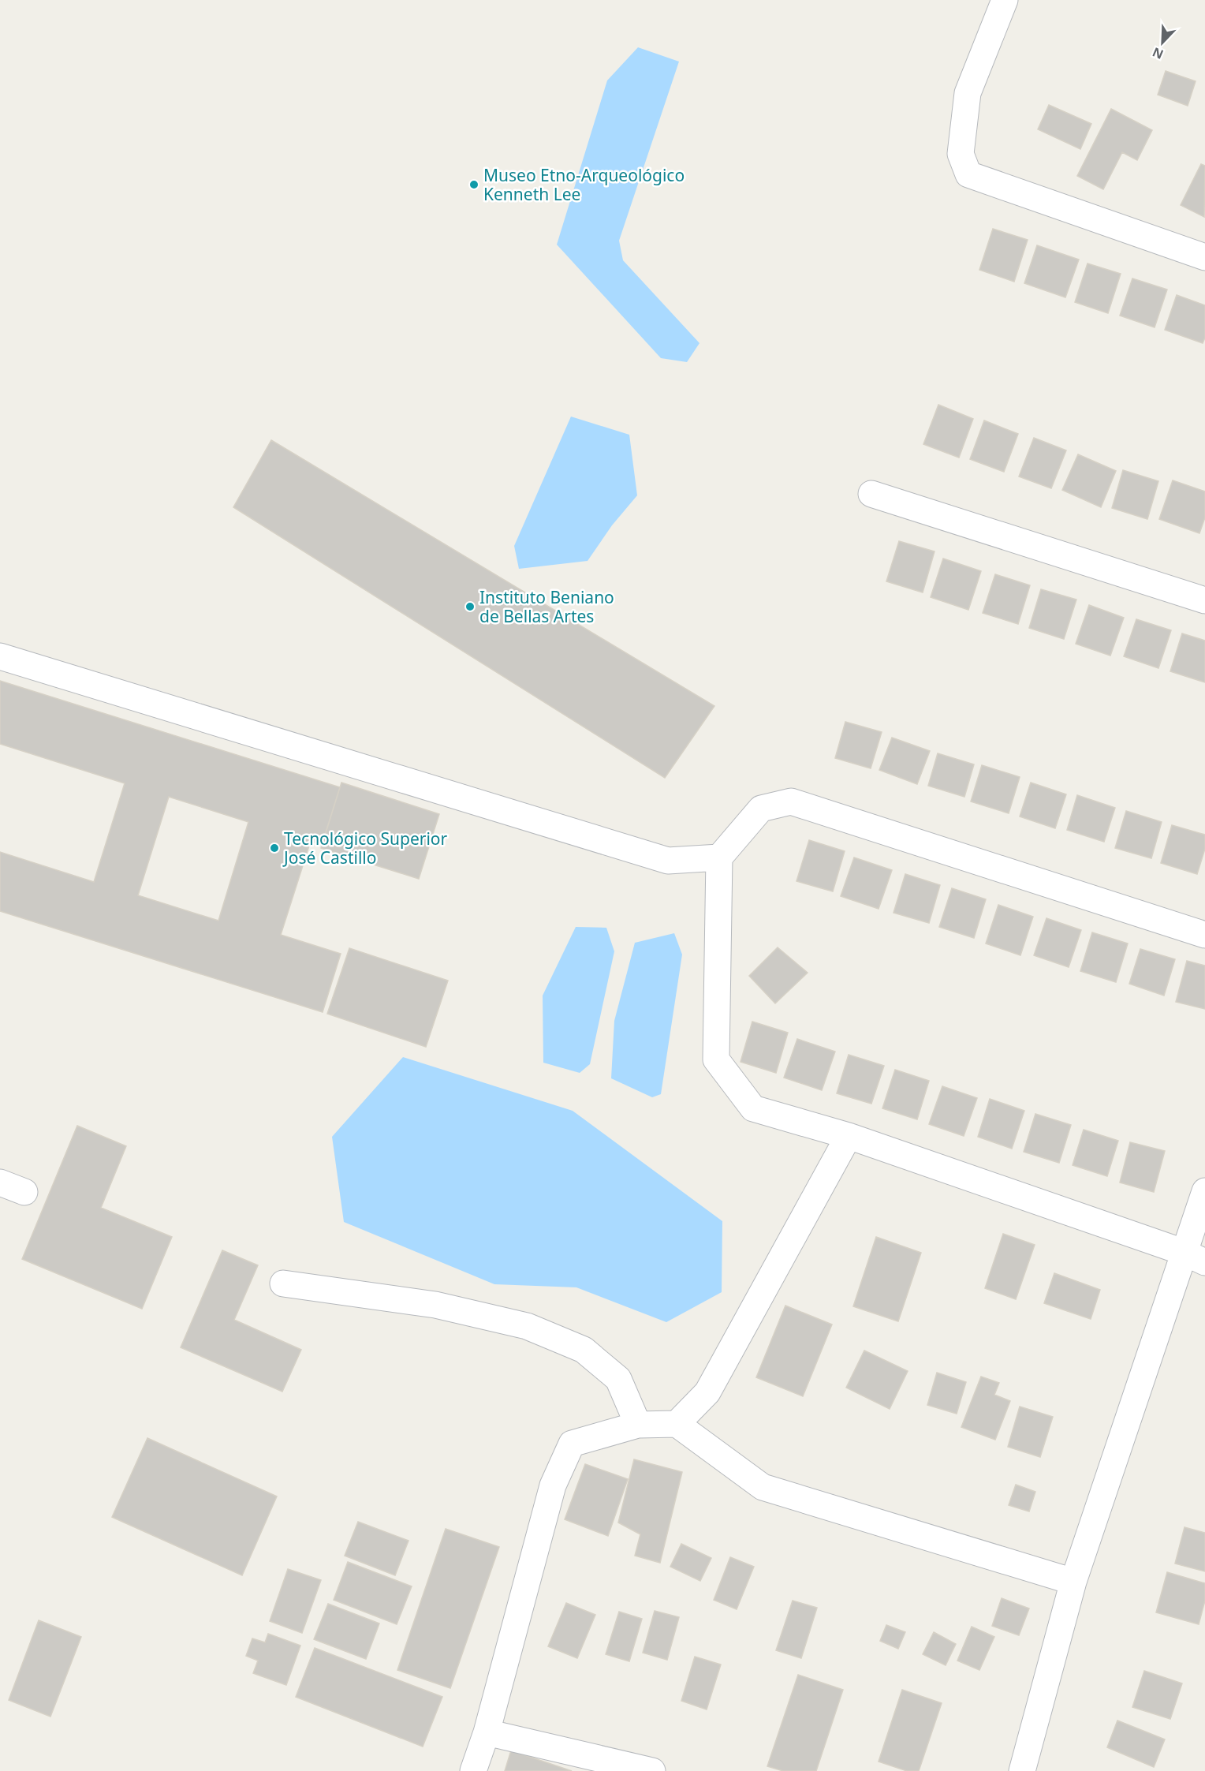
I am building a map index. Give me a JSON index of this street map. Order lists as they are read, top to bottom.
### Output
{
  "places": ["Museo Etno-Arqueológico Kenneth Lee", "Instituto Beniano de Bellas Artes", "Tecnológico Superior José Castillo"],
  "north": "bottom left"
}
